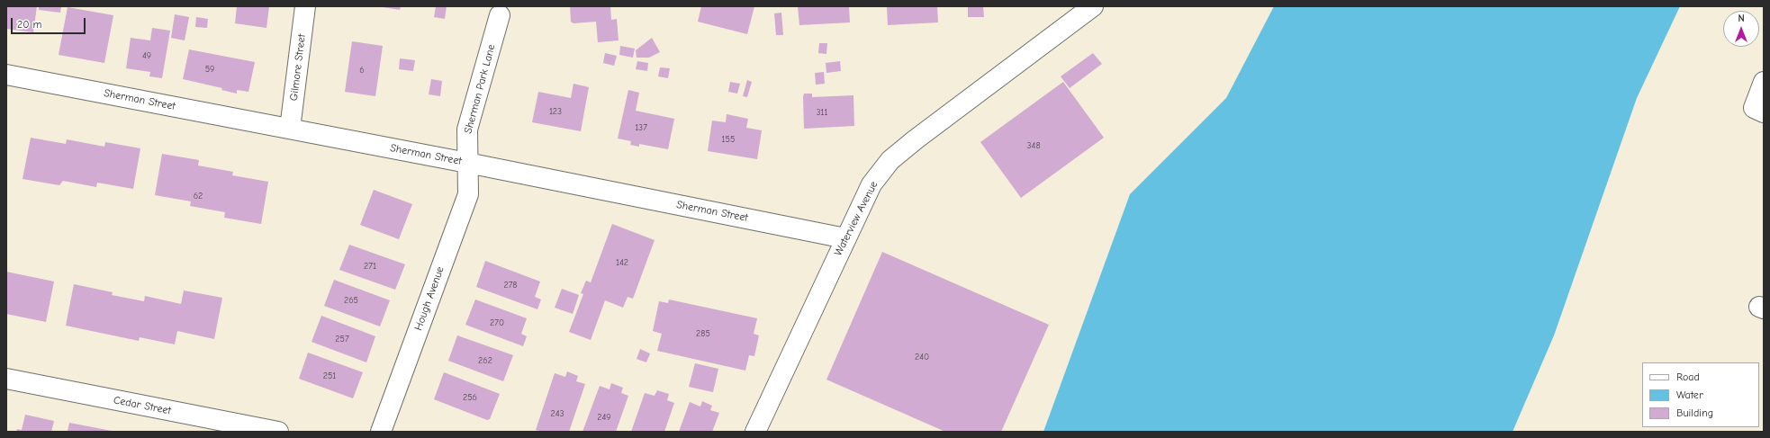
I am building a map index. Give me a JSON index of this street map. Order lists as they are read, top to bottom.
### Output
{
  "streets": {
    "street": [
      "Gilmore Street",
      "Sherman Park Lane",
      "Sherman Street",
      "Waterview Avenue",
      "Hough Avenue",
      "Cedar Street"
    ]
  },
  "crossings": [
    ["Gilmore Street", "Sherman Street"],
    ["Sherman Park Lane", "Sherman Street"],
    ["Sherman Park Lane", "Hough Avenue"],
    ["Sherman Street", "Waterview Avenue"],
    ["Sherman Street", "Hough Avenue"]
  ],
  "house_numbers": [
    "49",
    "59",
    "6",
    "123",
    "311",
    "137",
    "155",
    "348",
    "62",
    "142",
    "271",
    "278",
    "265",
    "270",
    "285",
    "257",
    "240",
    "262",
    "251",
    "256",
    "243",
    "249"
  ],
  "legend": ["Road", "Water", "Building"],
  "scale_bar": "20 m",
  "north": "top"
}
